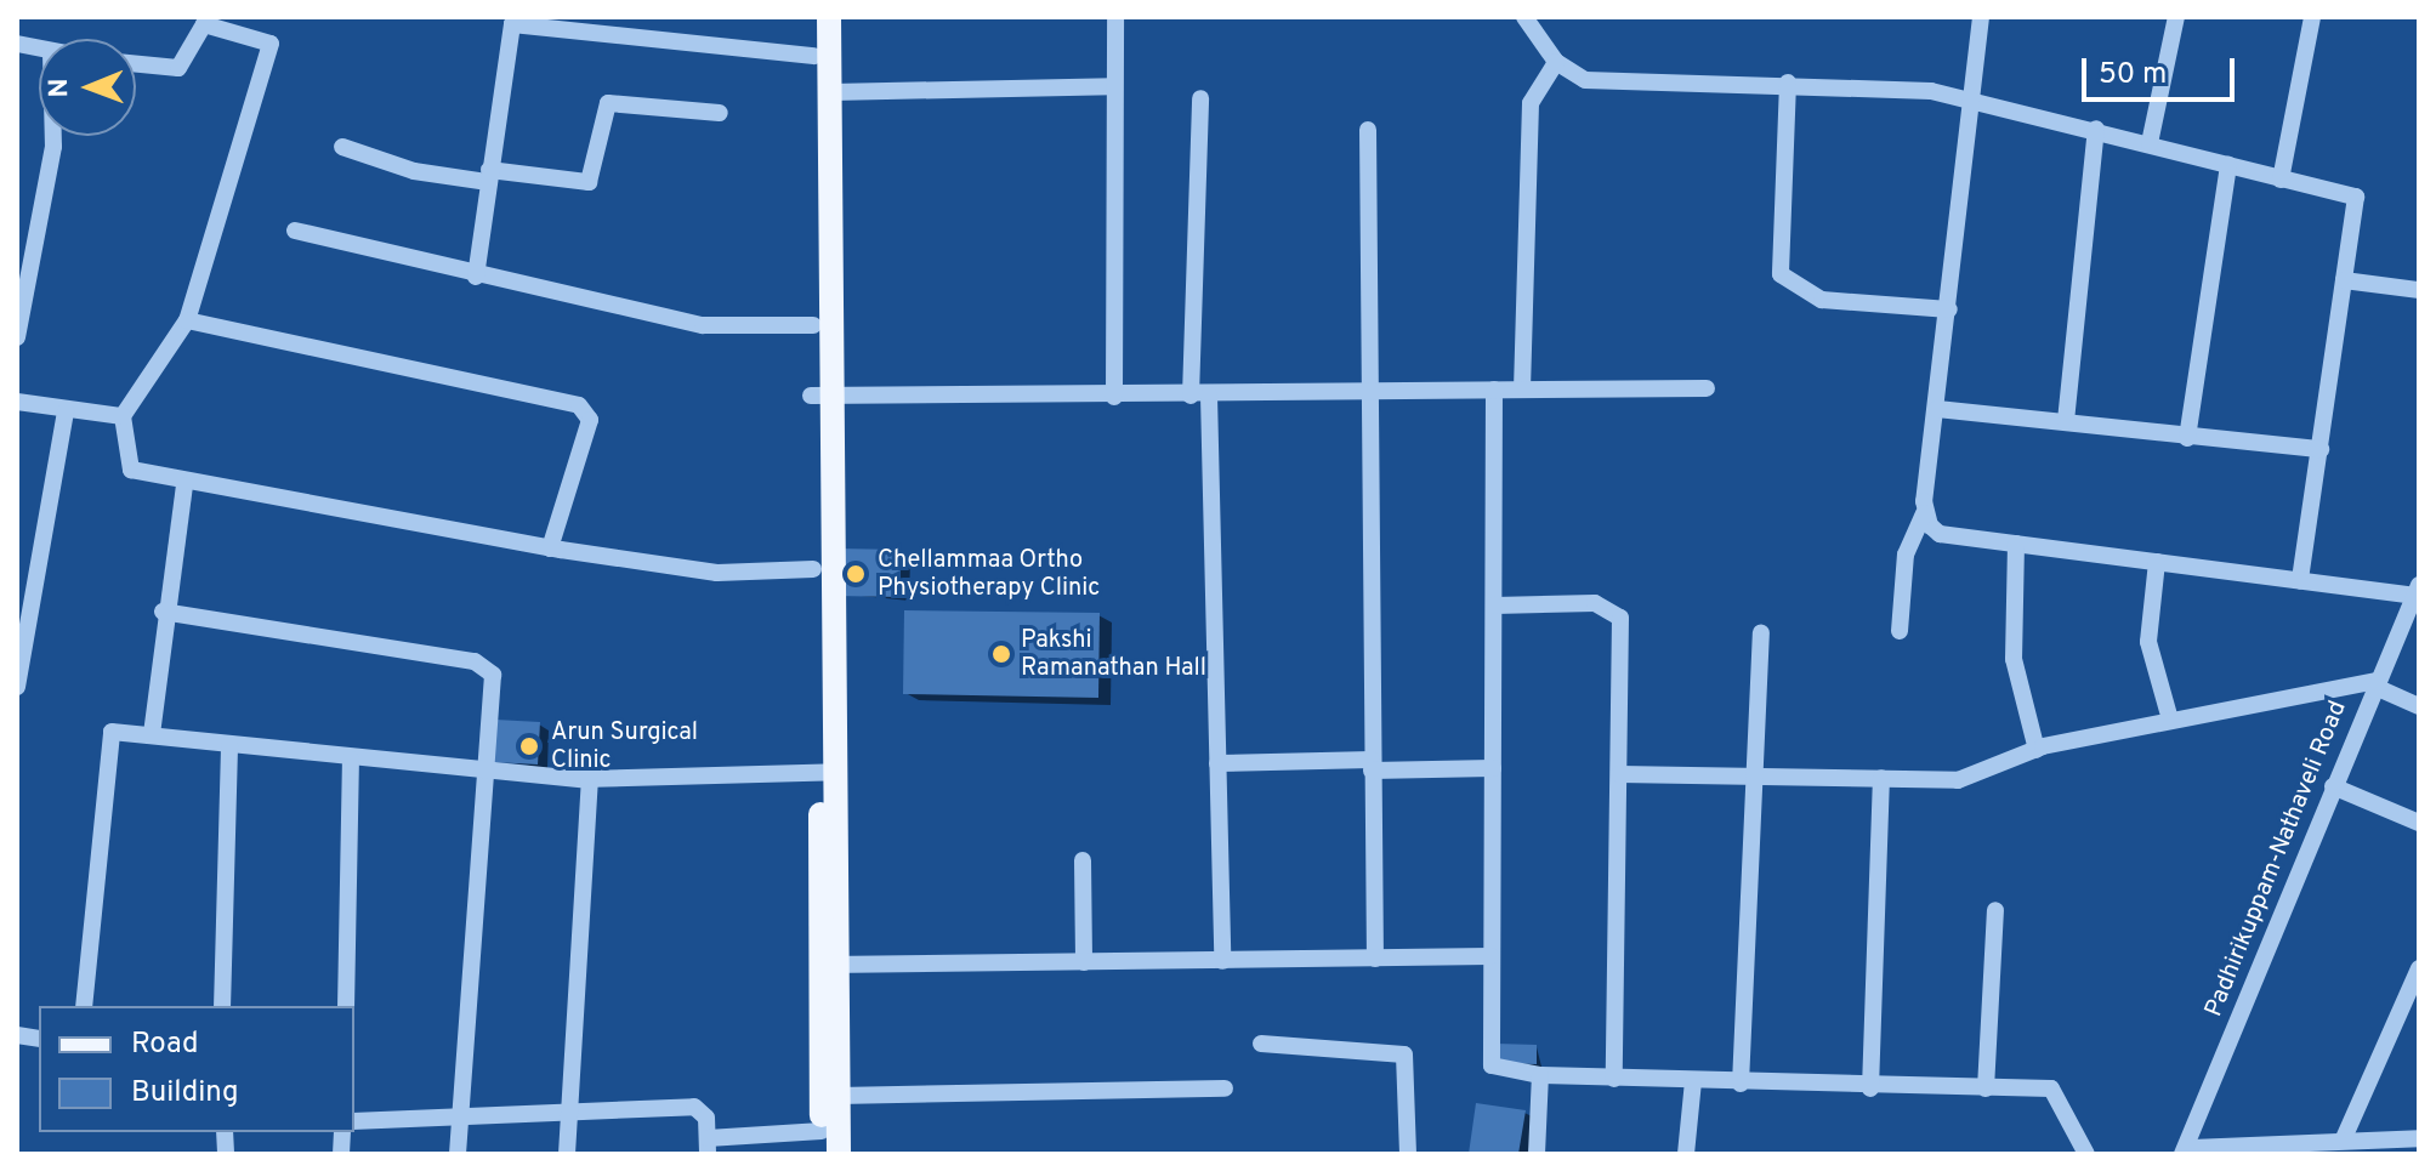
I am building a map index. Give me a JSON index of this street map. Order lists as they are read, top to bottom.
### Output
{
  "streets": {
    "street": ["Padhirikuppam-Nathaveli Road"]
  },
  "places": ["Chellammaa Ortho Physiotherapy Clinic", "Pakshi Ramanathan Hall", "Arun Surgical Clinic"],
  "legend": ["Road", "Building"],
  "scale_bar": "50 m",
  "north": "left"
}
